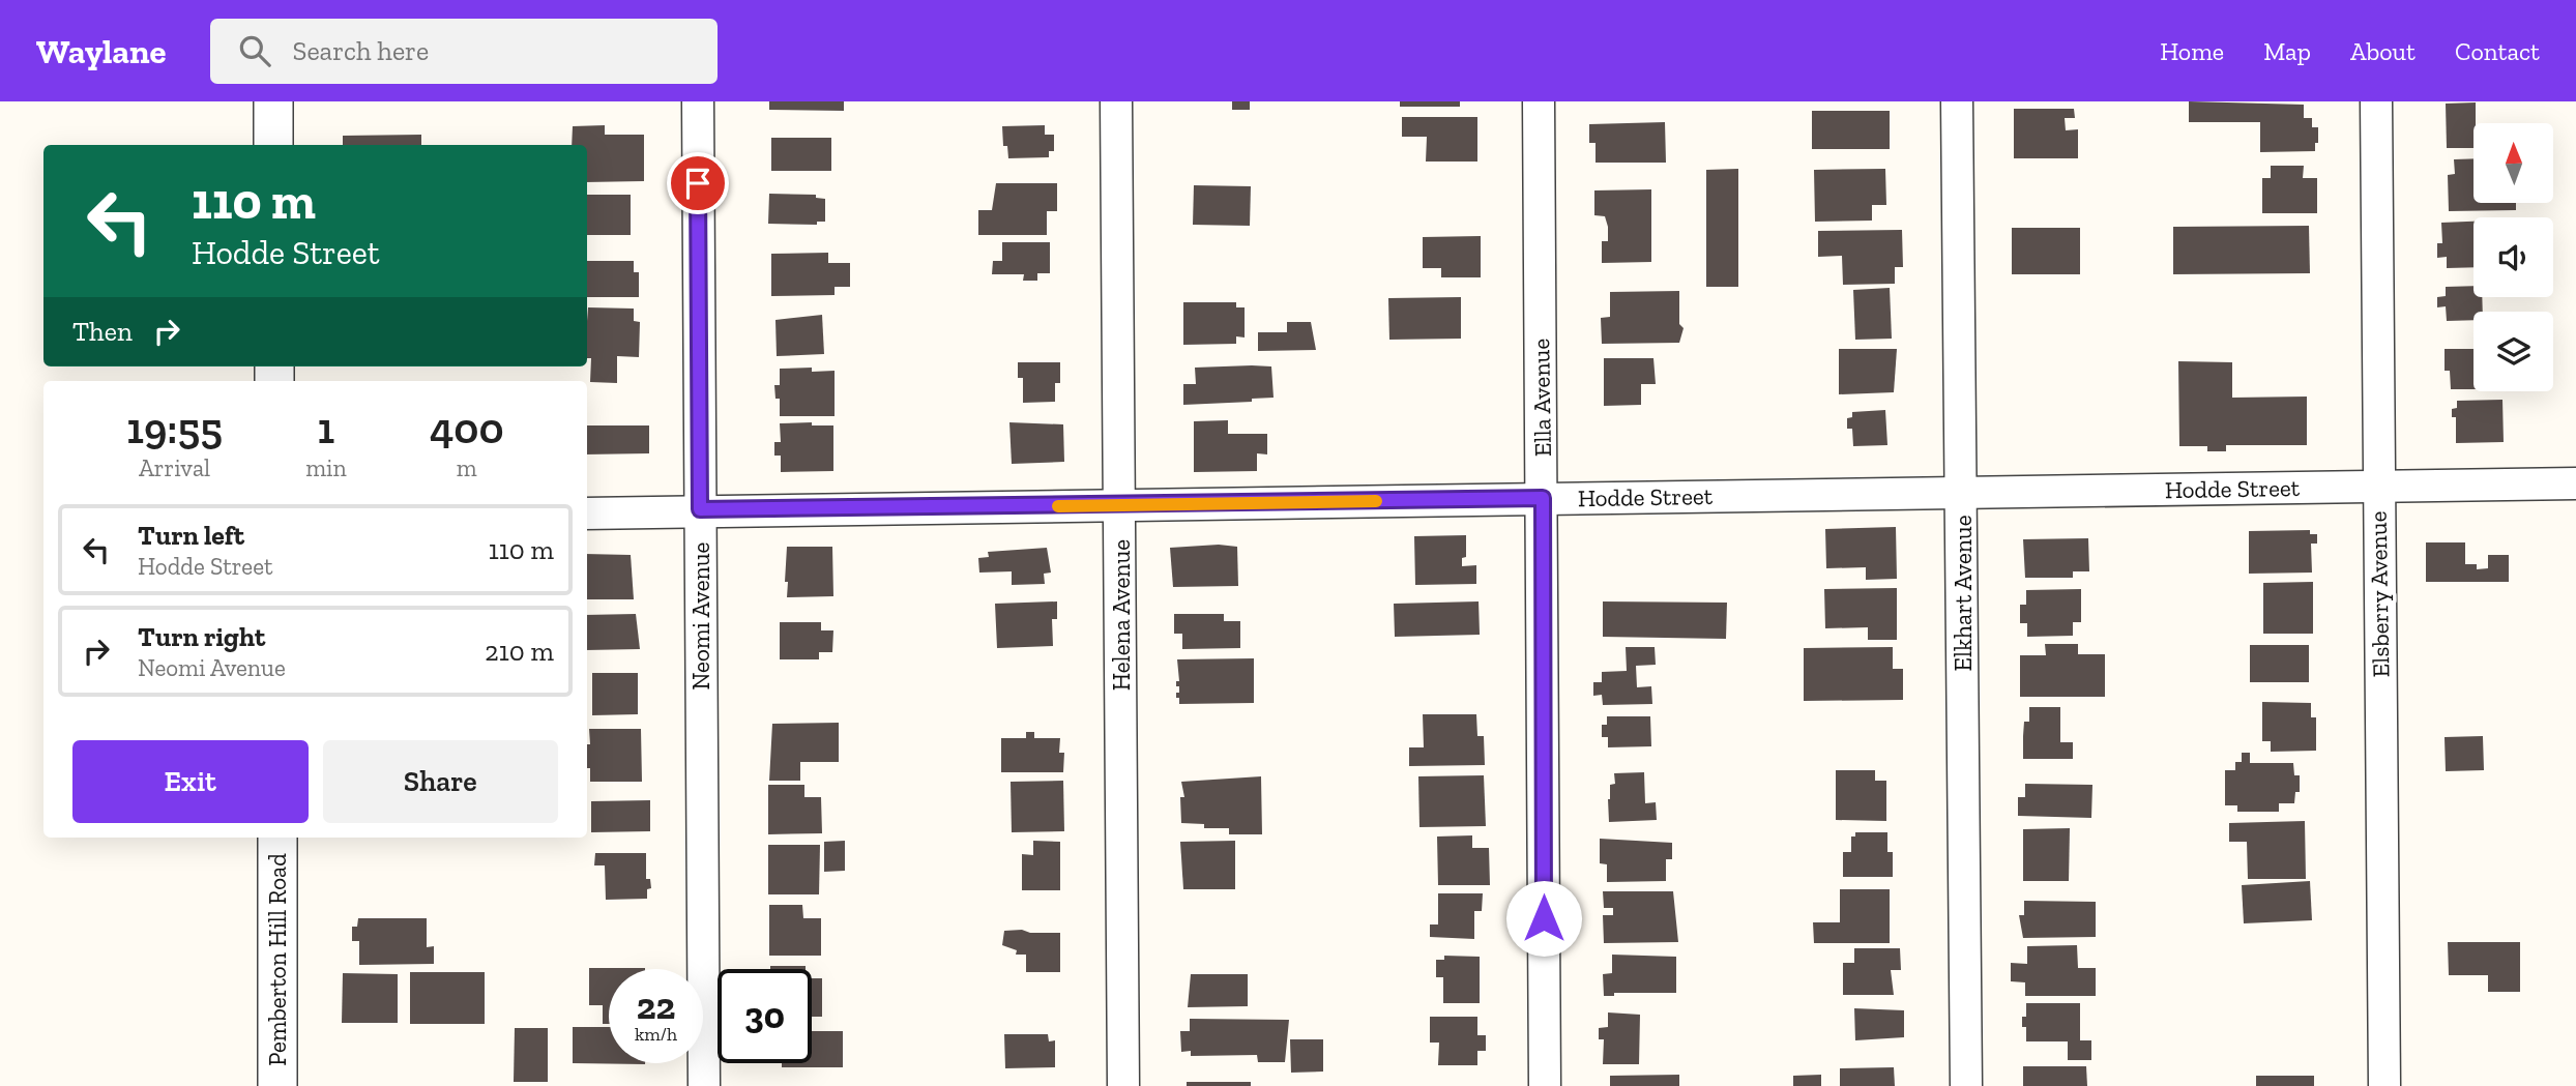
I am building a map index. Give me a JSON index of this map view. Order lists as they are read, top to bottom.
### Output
{
  "streets": {
    "street": [
      "Ella Avenue",
      "Hodde Street",
      "Elkhart Avenue",
      "Elsberry Avenue",
      "Helena Avenue",
      "Neomi Avenue",
      "Pemberton Hill Road"
    ]
  },
  "crossings": [
    ["Ella Avenue", "Hodde Street"],
    ["Hodde Street", "Elkhart Avenue"],
    ["Hodde Street", "Elsberry Avenue"],
    ["Hodde Street", "Helena Avenue"],
    ["Hodde Street", "Neomi Avenue"]
  ],
  "north": "top",
  "page": {
    "header": "Waylane",
    "search": "Search here",
    "nav": [
      "Home",
      "Map",
      "About",
      "Contact"
    ],
    "turn": ["110 m", "Hodde Street"],
    "then": "Then",
    "eta": [
      "19:55",
      "Arrival",
      "1",
      "min",
      "400",
      "m"
    ],
    "list": [
      {
        "name": "Turn left",
        "note": "Hodde Street",
        "value": "110 m"
      },
      {
        "name": "Turn right",
        "note": "Neomi Avenue",
        "value": "210 m"
      }
    ],
    "buttons": ["Exit", "Share"],
    "speed": "22 km/h",
    "limit": "30"
  }
}
